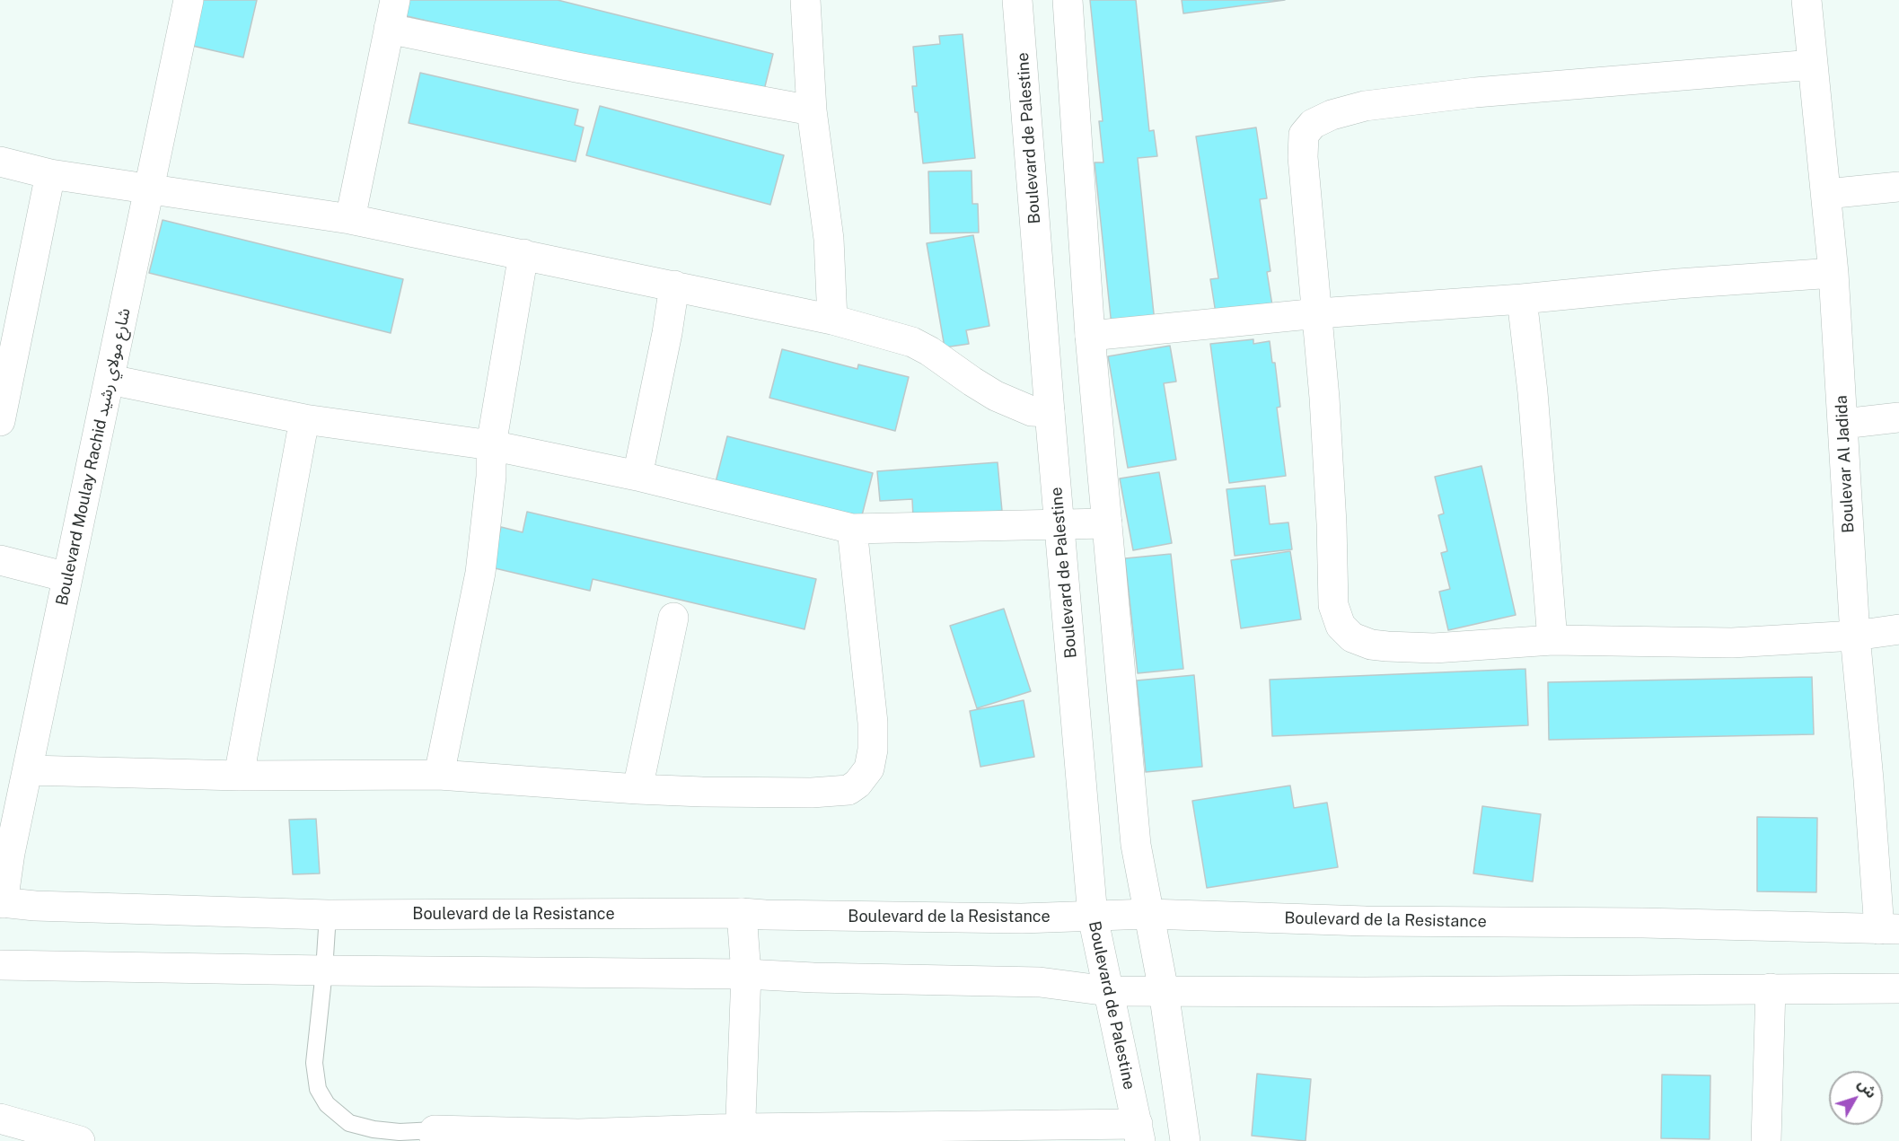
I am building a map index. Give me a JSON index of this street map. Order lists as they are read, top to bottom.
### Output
{
  "streets": {
    "street": [
      "Boulevard de Palestine",
      "Boulevard Moulay Rachid شارع مولاي رشيد",
      "Boulevar Al Jadida",
      "Boulevard de la Resistance"
    ]
  },
  "crossings": [
    ["Boulevard de Palestine", "Boulevard de la Resistance"],
    ["Boulevard Moulay Rachid شارع مولاي رشيد", "Boulevard de la Resistance"],
    ["Boulevar Al Jadida", "Boulevard de la Resistance"]
  ],
  "north": "top right"
}
